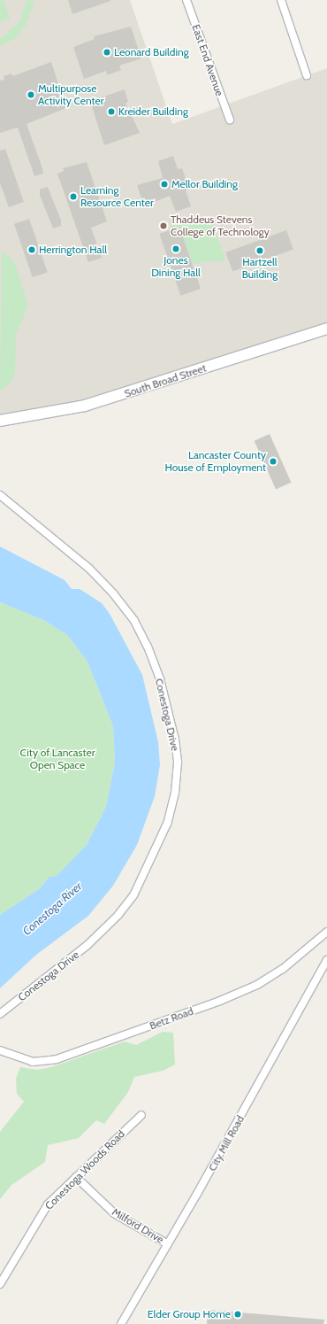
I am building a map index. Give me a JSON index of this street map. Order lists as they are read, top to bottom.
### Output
{
  "streets": {
    "main road": ["South Broad Street"],
    "street": [
      "East End Avenue",
      "Conestoga Drive",
      "Betz Road",
      "City Mill Road",
      "Conestoga Woods Road",
      "Milford Drive"
    ]
  },
  "crossings": [
    ["City Mill Road", "Milford Drive"],
    ["Conestoga Woods Road", "Milford Drive"]
  ],
  "water": ["Conestoga River"],
  "parks": ["City of Lancaster Open Space"],
  "places": [
    "Leonard Building",
    "Multipurpose Activity Center",
    "Kreider Building",
    "Mellor Building",
    "Learning Resource Center",
    "Thaddeus Stevens College of Technology",
    "Jones Dining Hall",
    "Herrington Hall",
    "Hartzell Building",
    "Lancaster County House of Employment",
    "Elder Group Home"
  ]
}
